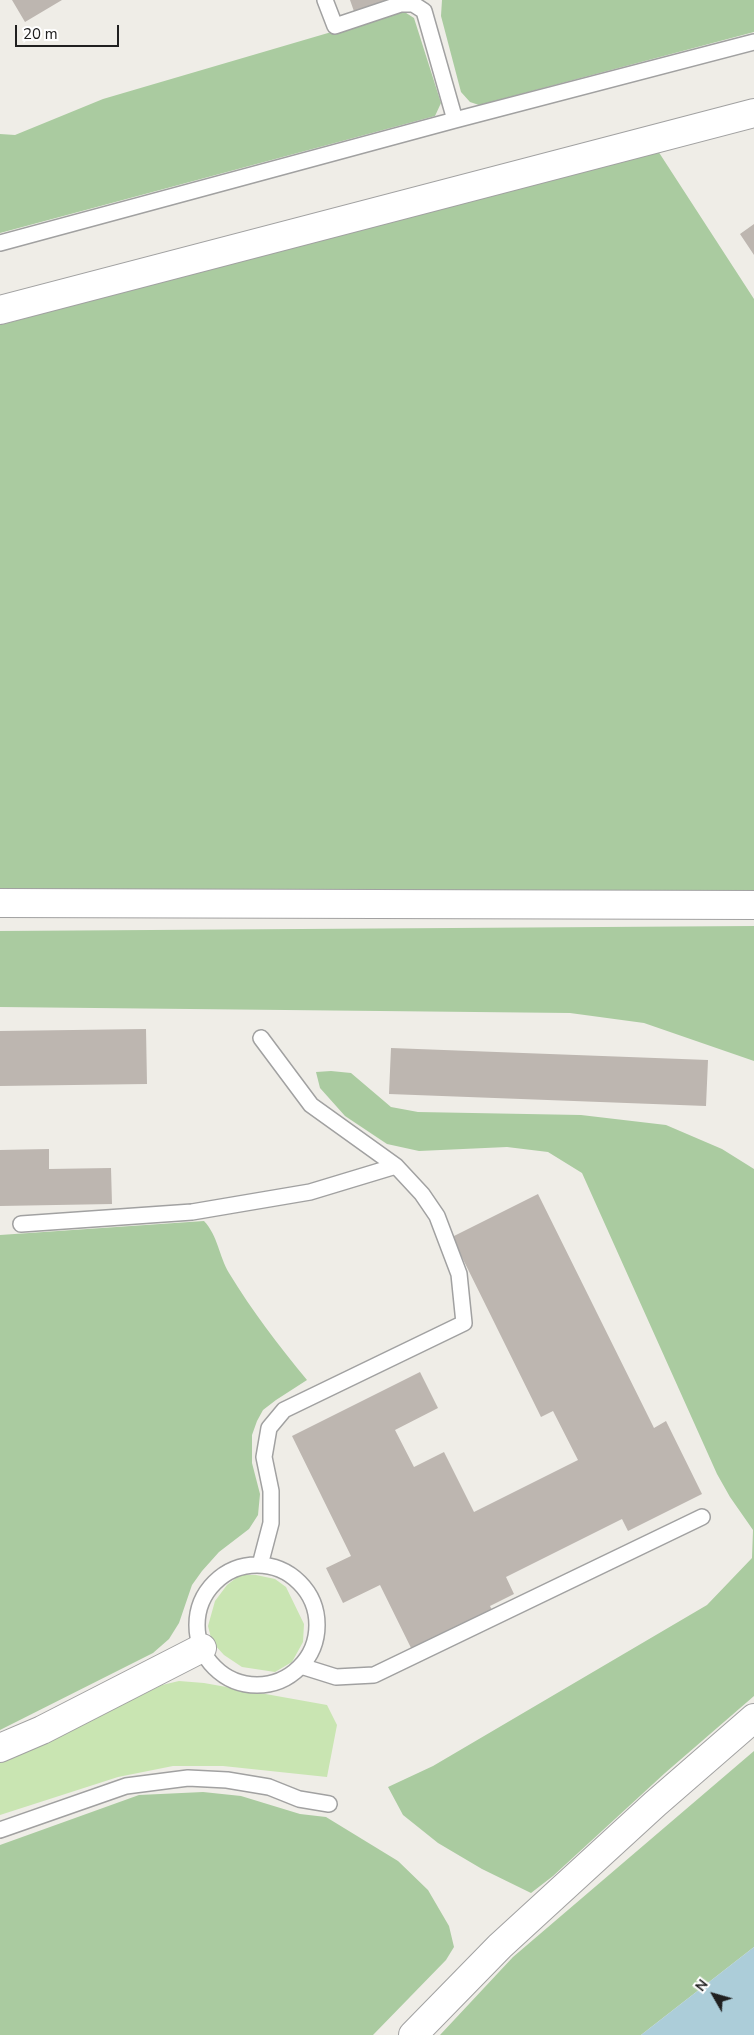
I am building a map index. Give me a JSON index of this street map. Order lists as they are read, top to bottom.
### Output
{
  "scale_bar": "20 m",
  "north": "top left"
}
